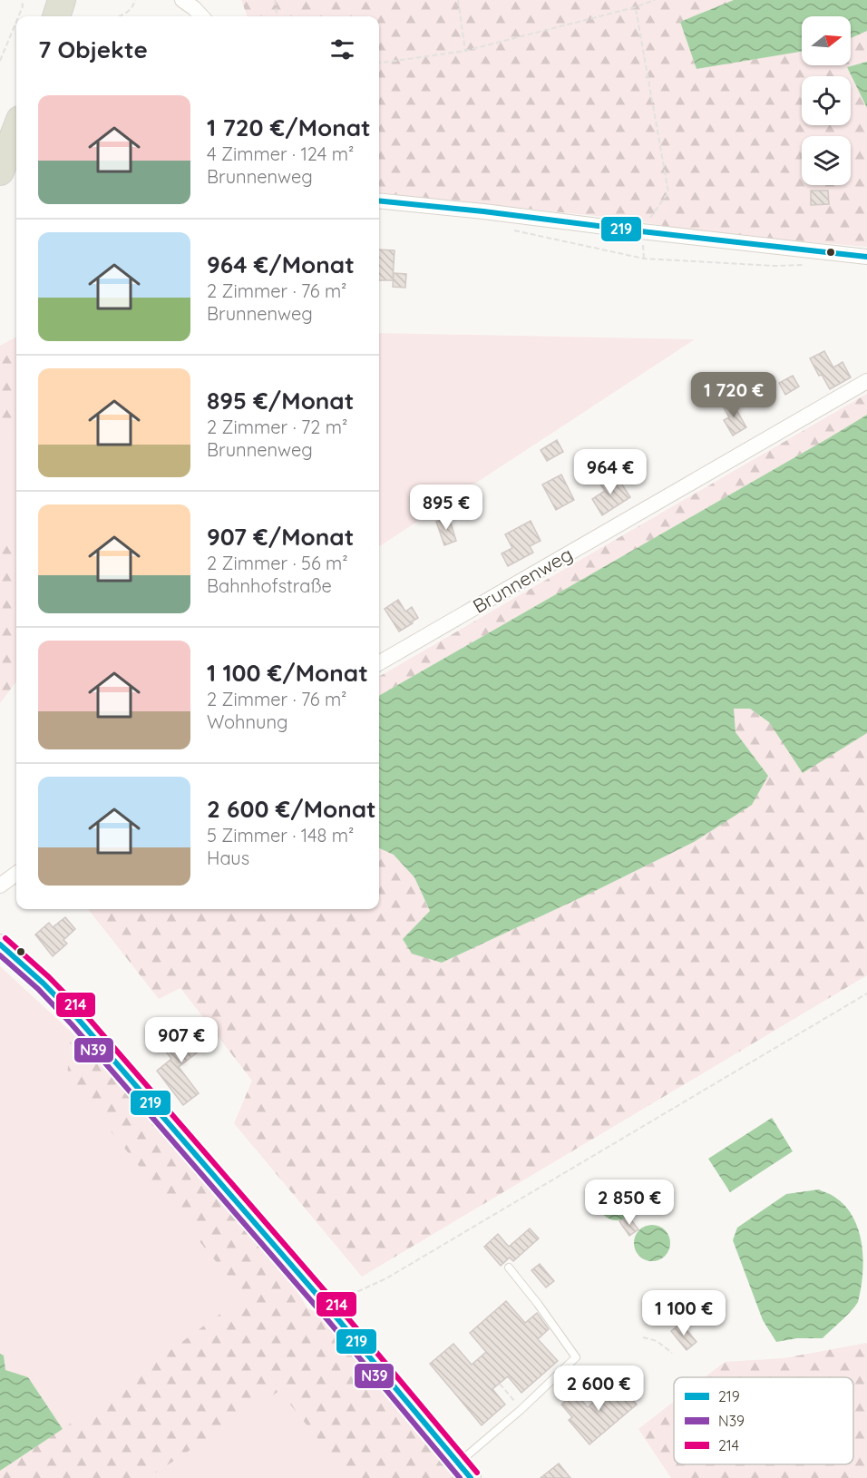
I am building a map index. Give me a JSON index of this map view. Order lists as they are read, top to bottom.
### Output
{
  "streets": {
    "street": ["Brunnenweg"]
  },
  "lines": ["transit line 219", "transit line 214", "transit line N39"],
  "legend": ["219", "N39", "214"],
  "north": "right",
  "page": {
    "heading": "7 Objekte",
    "list": [
      {
        "name": "1 720 €/Monat",
        "note": "4 Zimmer · 124 m² · Brunnenweg"
      },
      {
        "name": "964 €/Monat",
        "note": "2 Zimmer · 76 m² · Brunnenweg"
      },
      {
        "name": "895 €/Monat",
        "note": "2 Zimmer · 72 m² · Brunnenweg"
      },
      {
        "name": "907 €/Monat",
        "note": "2 Zimmer · 56 m² · Bahnhofstraße"
      },
      {
        "name": "1 100 €/Monat",
        "note": "2 Zimmer · 76 m² · Wohnung"
      },
      {
        "name": "2 600 €/Monat",
        "note": "5 Zimmer · 148 m² · Haus"
      }
    ],
    "price": [
      "1 720 €",
      "964 €",
      "895 €",
      "907 €",
      "2 850 €",
      "1 100 €",
      "2 600 €"
    ]
  }
}
